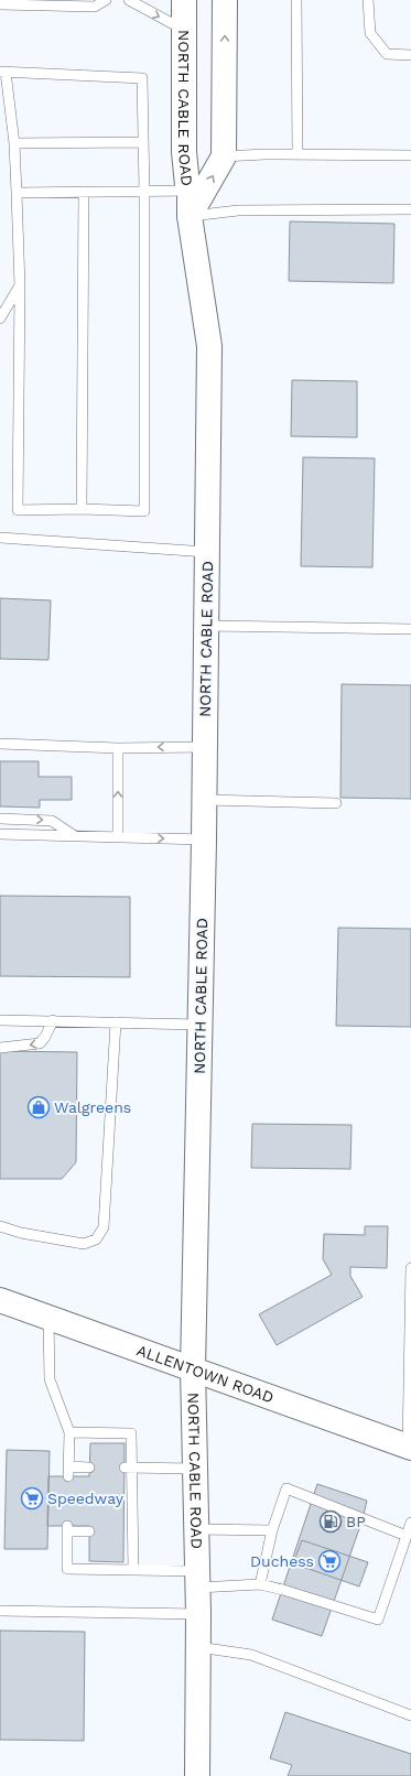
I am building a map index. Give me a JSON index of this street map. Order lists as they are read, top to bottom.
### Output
{
  "streets": {
    "street": ["NORTH CABLE ROAD", "ALLENTOWN ROAD"]
  },
  "crossings": [
    ["NORTH CABLE ROAD", "ALLENTOWN ROAD"]
  ],
  "places": {
    "shop": ["Walgreens"],
    "supermarket": ["Speedway", "Duchess"],
    "fuel station": ["BP"]
  }
}
